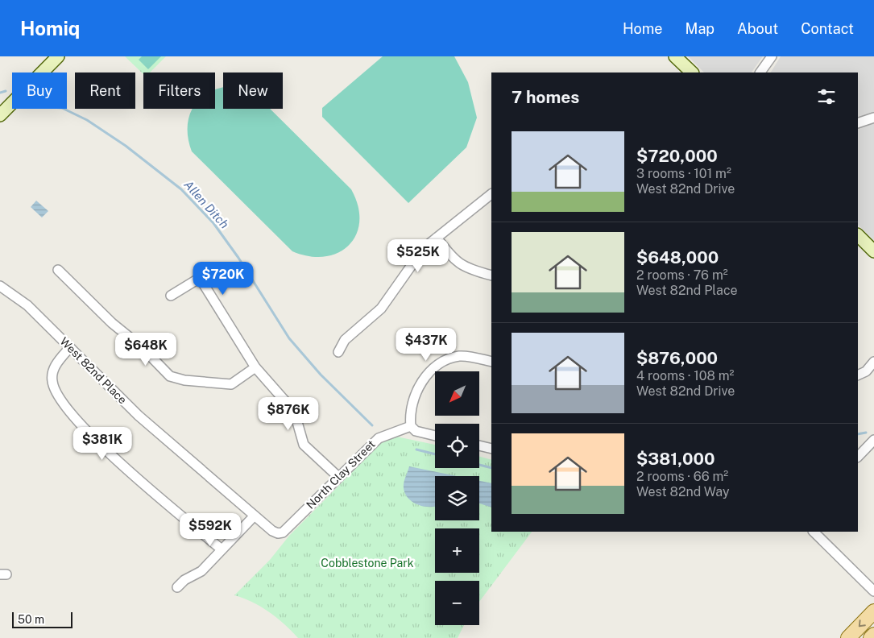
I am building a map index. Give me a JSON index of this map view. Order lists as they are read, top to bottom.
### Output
{
  "streets": {
    "street": ["West 82nd Place", "North Clay Street"]
  },
  "crossings": [
    ["West 82nd Place", "North Clay Street"]
  ],
  "water": ["Allen Ditch"],
  "parks": ["Cobblestone Park"],
  "scale_bar": "50 m",
  "north": "bottom left",
  "page": {
    "header": "Homiq",
    "nav": [
      "Home",
      "Map",
      "About",
      "Contact"
    ],
    "chip": [
      "Buy",
      "Rent",
      "Filters",
      "New"
    ],
    "heading": "7 homes",
    "list": [
      {
        "name": "$720,000",
        "note": "3 rooms · 101 m² · West 82nd Drive"
      },
      {
        "name": "$648,000",
        "note": "2 rooms · 76 m² · West 82nd Place"
      },
      {
        "name": "$876,000",
        "note": "4 rooms · 108 m² · West 82nd Drive"
      },
      {
        "name": "$381,000",
        "note": "2 rooms · 66 m² · West 82nd Way"
      }
    ],
    "price": [
      "$525K",
      "$720K",
      "$437K",
      "$648K",
      "$876K",
      "$381K",
      "$592K"
    ],
    "map_buttons": ["+", "−"],
    "scale": "50 m"
  }
}
